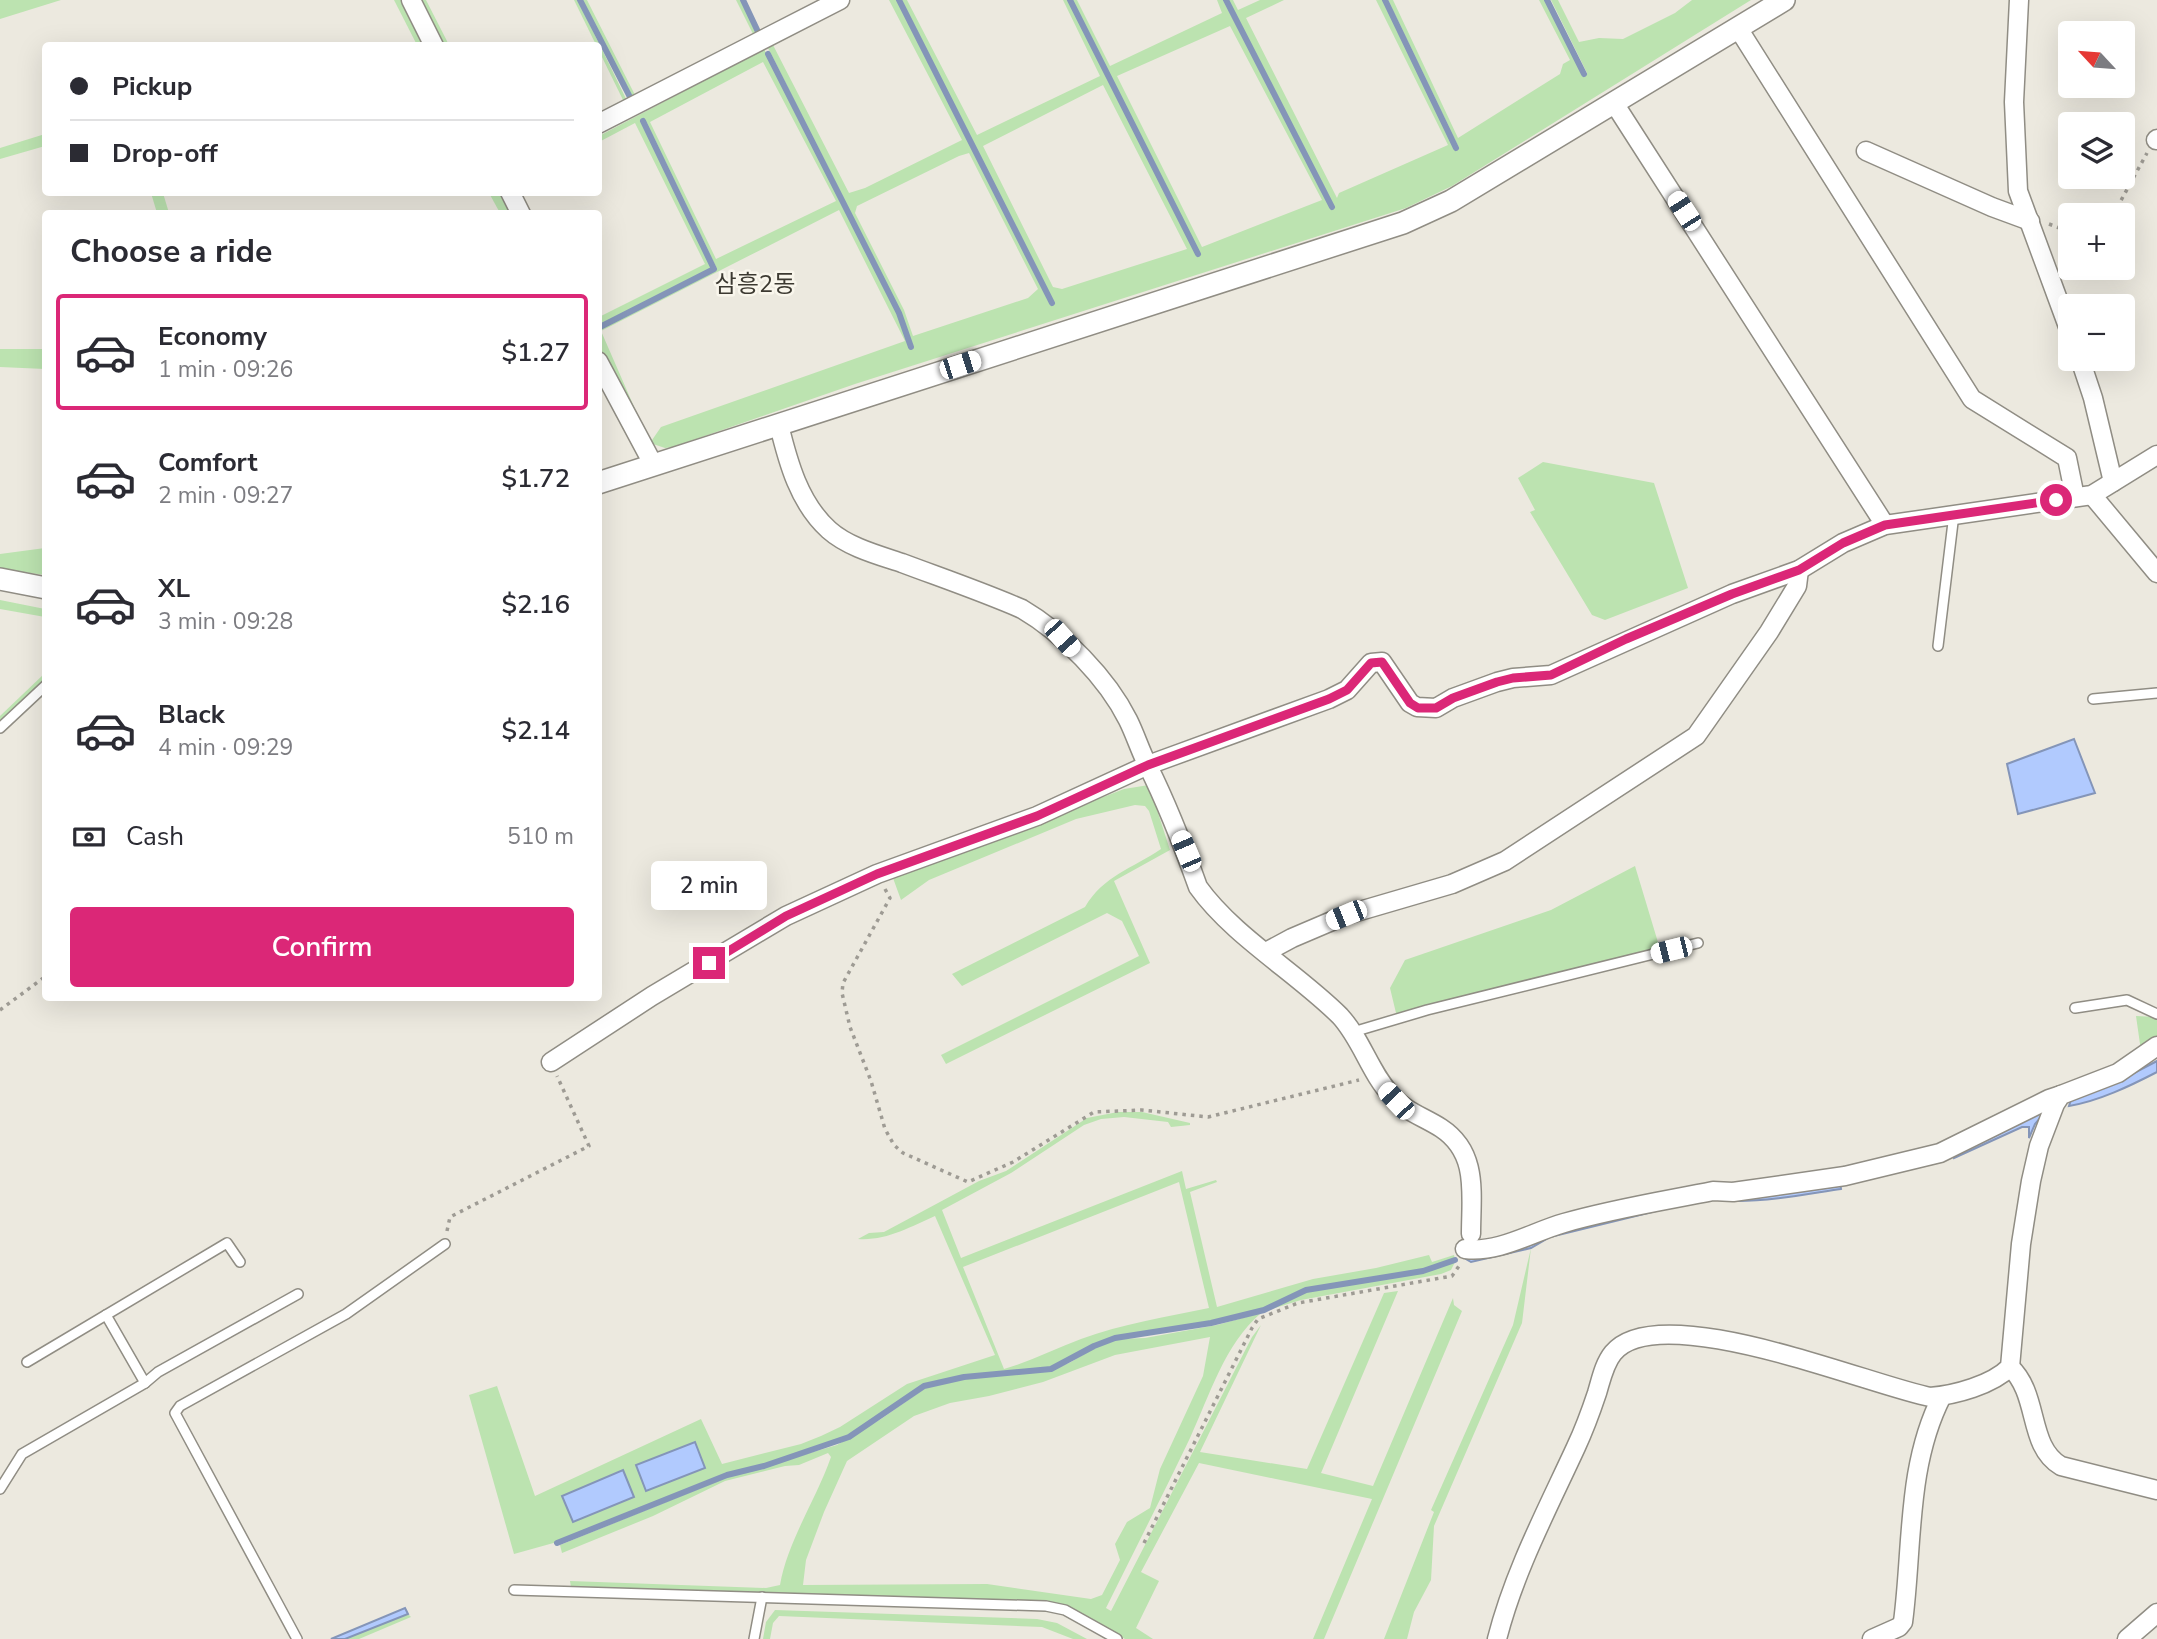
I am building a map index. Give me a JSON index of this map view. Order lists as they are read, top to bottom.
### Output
{
  "districts": ["삼흥2동"],
  "north": "top left",
  "page": {
    "map_buttons": ["+", "−"],
    "banner": ["Pickup", "Drop-off"],
    "heading": "Choose a ride",
    "list": [
      {
        "name": "Economy",
        "note": "1 min · 09:26",
        "value": "$1.27"
      },
      {
        "name": "Comfort",
        "note": "2 min · 09:27",
        "value": "$1.72"
      },
      {
        "name": "XL",
        "note": "3 min · 09:28",
        "value": "$2.16"
      },
      {
        "name": "Black",
        "note": "4 min · 09:29",
        "value": "$2.14"
      }
    ],
    "pay": ["Cash", "510 m"],
    "bubble": "2 min",
    "buttons": "Confirm"
  }
}
